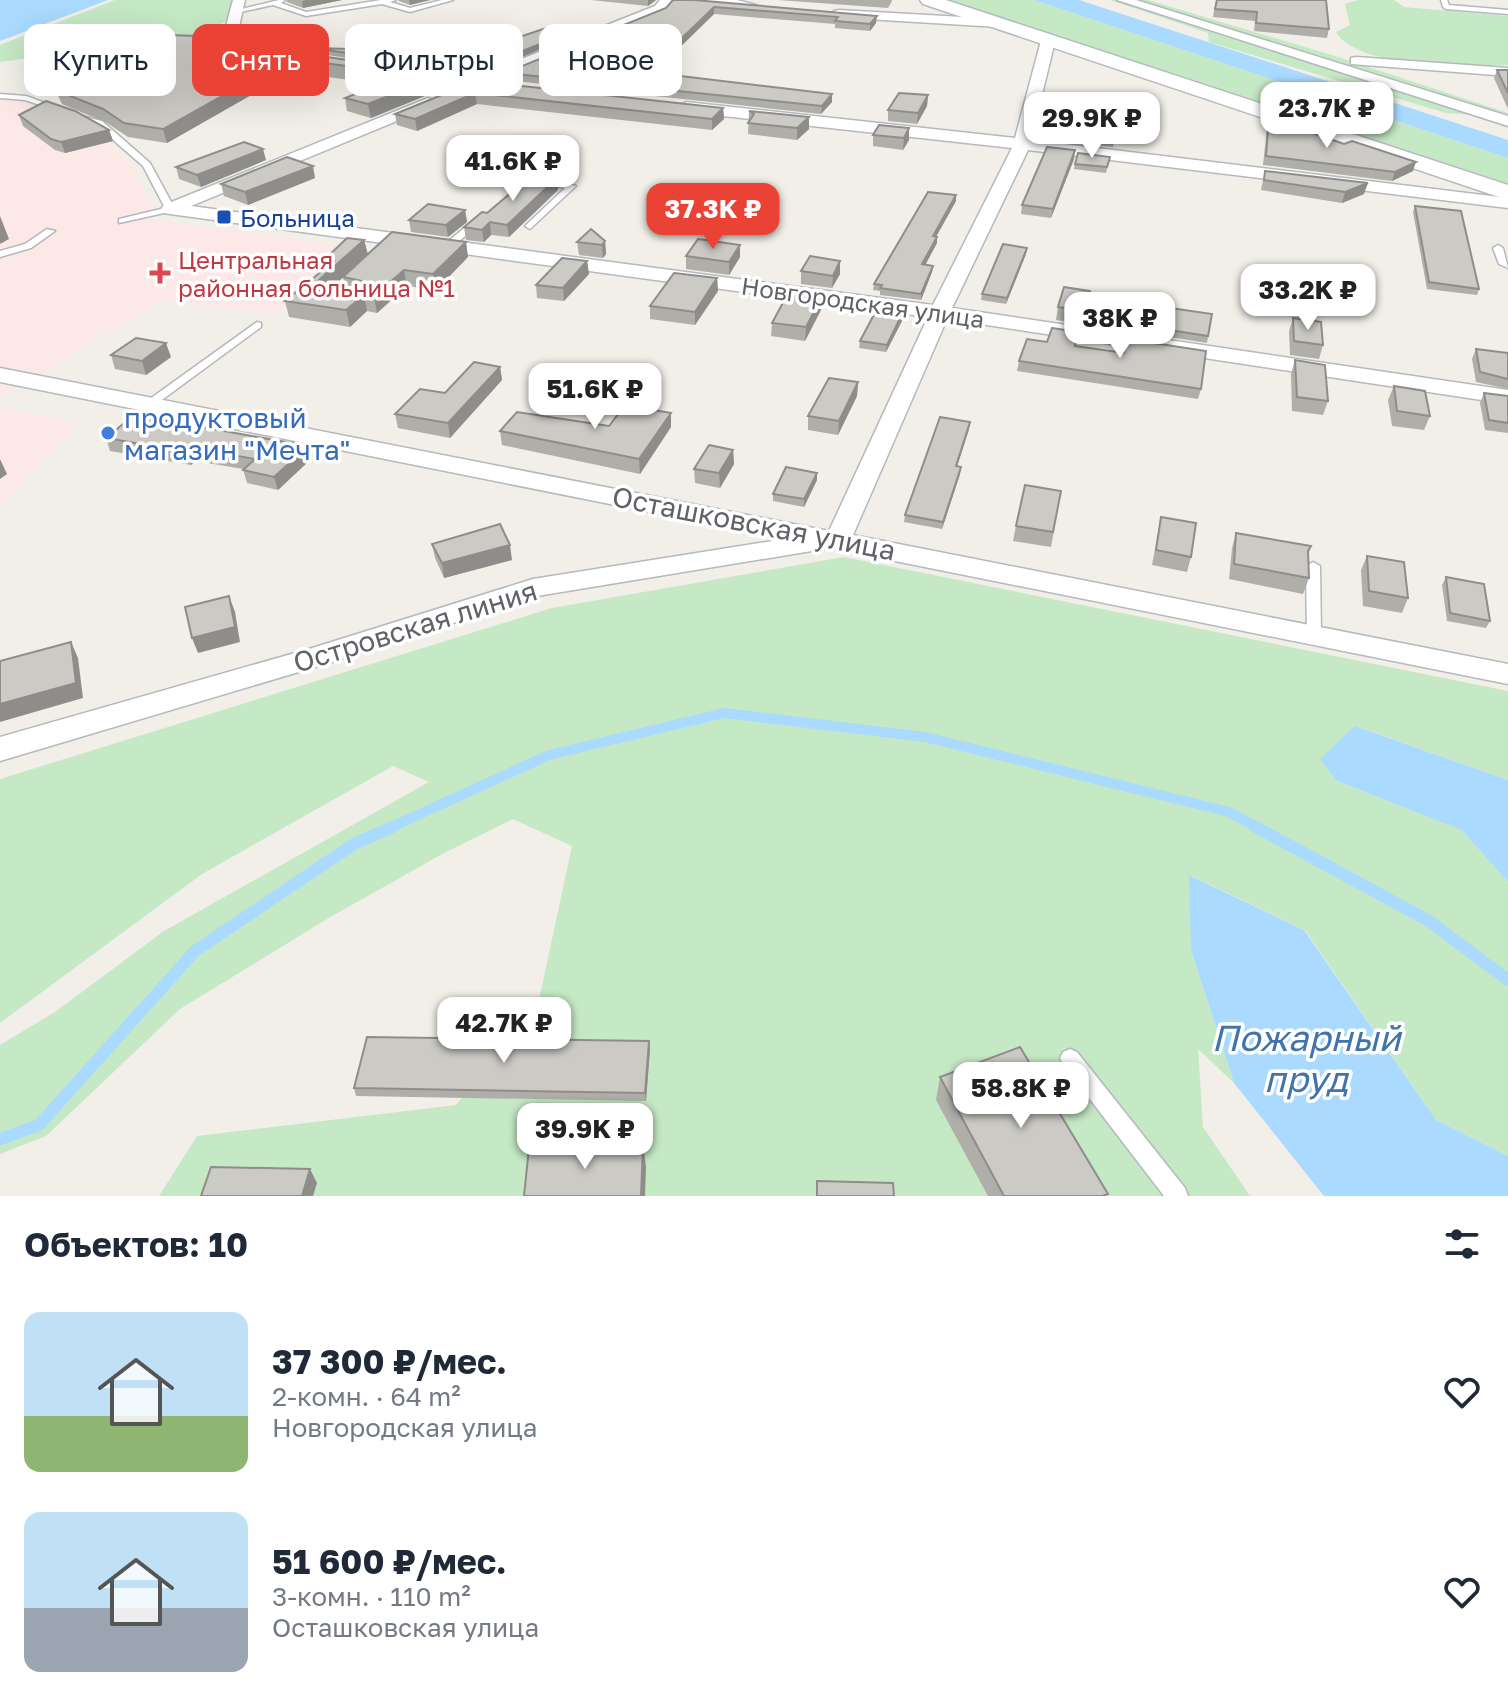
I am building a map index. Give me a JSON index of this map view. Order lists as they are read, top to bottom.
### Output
{
  "streets": {
    "street": ["Новгородская улица", "Осташковская улица", "Островская линия"]
  },
  "crossings": [
    ["Осташковская улица", "Островская линия"]
  ],
  "water": ["Пожарный пруд"],
  "places": {
    "transit": ["Больница"],
    "health": ["Центральная районная больница №1"],
    "other": ["продуктовый магазин \"Мечта\""]
  },
  "page": {
    "chip": [
      "Купить",
      "Снять",
      "Фильтры",
      "Новое"
    ],
    "price": [
      "23.7K ₽",
      "29.9K ₽",
      "41.6K ₽",
      "37.3K ₽",
      "33.2K ₽",
      "38K ₽",
      "51.6K ₽",
      "42.7K ₽",
      "58.8K ₽",
      "39.9K ₽"
    ],
    "heading": "Объектов: 10",
    "list": [
      {
        "name": "37 300 ₽/мес.",
        "note": "2-комн. · 64 m² · Новгородская улица"
      },
      {
        "name": "51 600 ₽/мес.",
        "note": "3-комн. · 110 m² · Осташковская улица"
      }
    ]
  }
}
